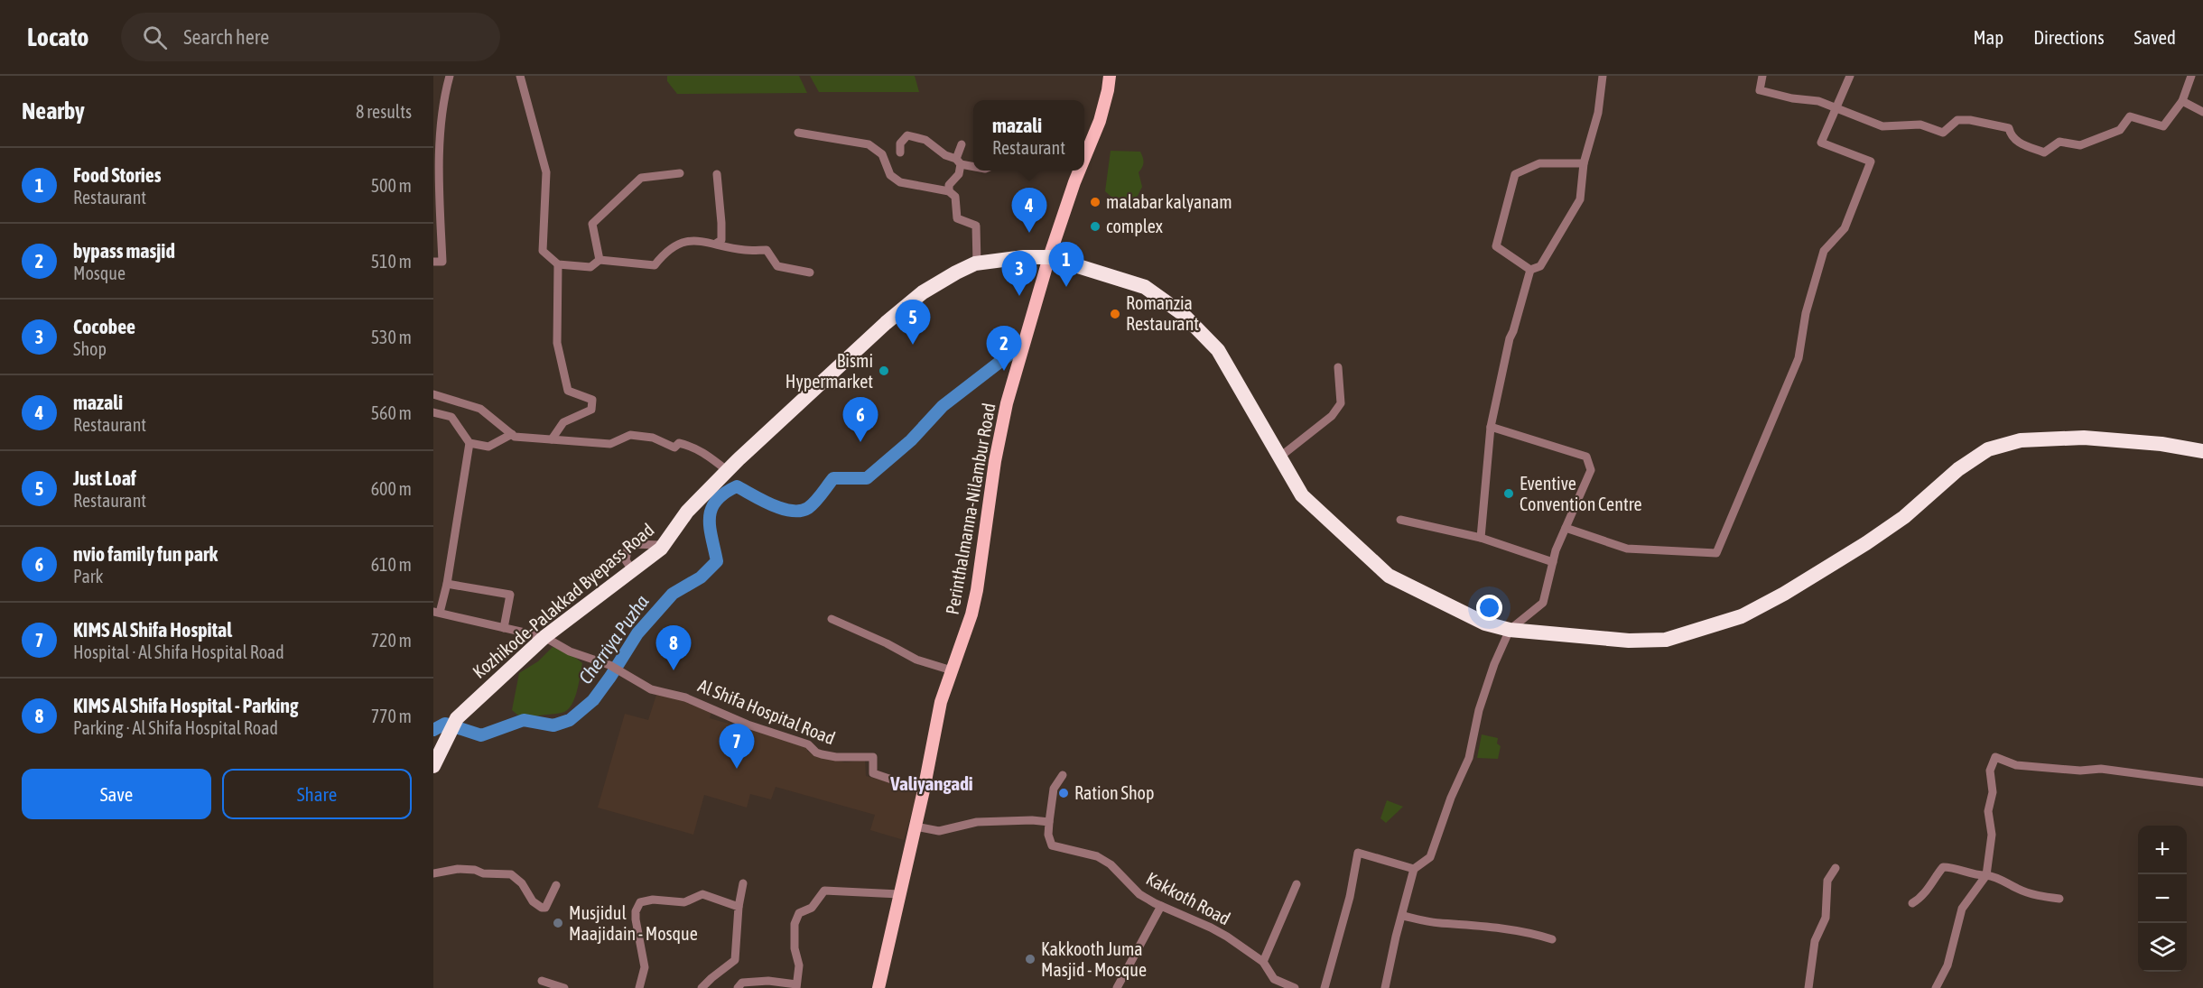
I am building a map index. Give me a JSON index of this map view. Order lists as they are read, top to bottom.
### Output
{
  "streets": {
    "highway": ["Kozhikode-Palakkad Byepass Road"],
    "main road": ["Perinthalmanna-Nilambur Road"],
    "street": ["Al Shifa Hospital Road", "Kakkoth Road"]
  },
  "crossings": [
    ["Perinthalmanna-Nilambur Road", "Kozhikode-Palakkad Byepass Road"],
    ["Perinthalmanna-Nilambur Road", "Al Shifa Hospital Road"],
    ["Kozhikode-Palakkad Byepass Road", "Al Shifa Hospital Road"]
  ],
  "districts": ["Valiyangadi"],
  "water": ["Cherriya Puzha"],
  "places": [
    "malabar kalyanam",
    "complex",
    "Romanzia Restaurant",
    "Bismi Hypermarket",
    "Eventive Convention Centre",
    "Ration Shop",
    "Musjidul Maajidain - Mosque",
    "Kakkooth Juma Masjid - Mosque"
  ],
  "page": {
    "header": "Locato",
    "search": "Search here",
    "nav": ["Map", "Directions", "Saved"],
    "heading": ["Nearby", "8 results"],
    "popup": ["mazali", "Restaurant"],
    "list": [
      {
        "mark": "1",
        "name": "Food Stories",
        "note": "Restaurant",
        "value": "500 m"
      },
      {
        "mark": "2",
        "name": "bypass masjid",
        "note": "Mosque",
        "value": "510 m"
      },
      {
        "mark": "3",
        "name": "Cocobee",
        "note": "Shop",
        "value": "530 m"
      },
      {
        "mark": "4",
        "name": "mazali",
        "note": "Restaurant",
        "value": "560 m"
      },
      {
        "mark": "5",
        "name": "Just Loaf",
        "note": "Restaurant",
        "value": "600 m"
      },
      {
        "mark": "6",
        "name": "nvio family fun park",
        "note": "Park",
        "value": "610 m"
      },
      {
        "mark": "7",
        "name": "KIMS Al Shifa Hospital",
        "note": "Hospital · Al Shifa Hospital Road",
        "value": "720 m"
      },
      {
        "mark": "8",
        "name": "KIMS Al Shifa Hospital - Parking",
        "note": "Parking · Al Shifa Hospital Road",
        "value": "770 m"
      }
    ],
    "pins": [
      "4",
      "1",
      "3",
      "5",
      "2",
      "6",
      "8",
      "7"
    ],
    "buttons": ["Save", "Share"],
    "map_buttons": ["+", "−"]
  }
}
